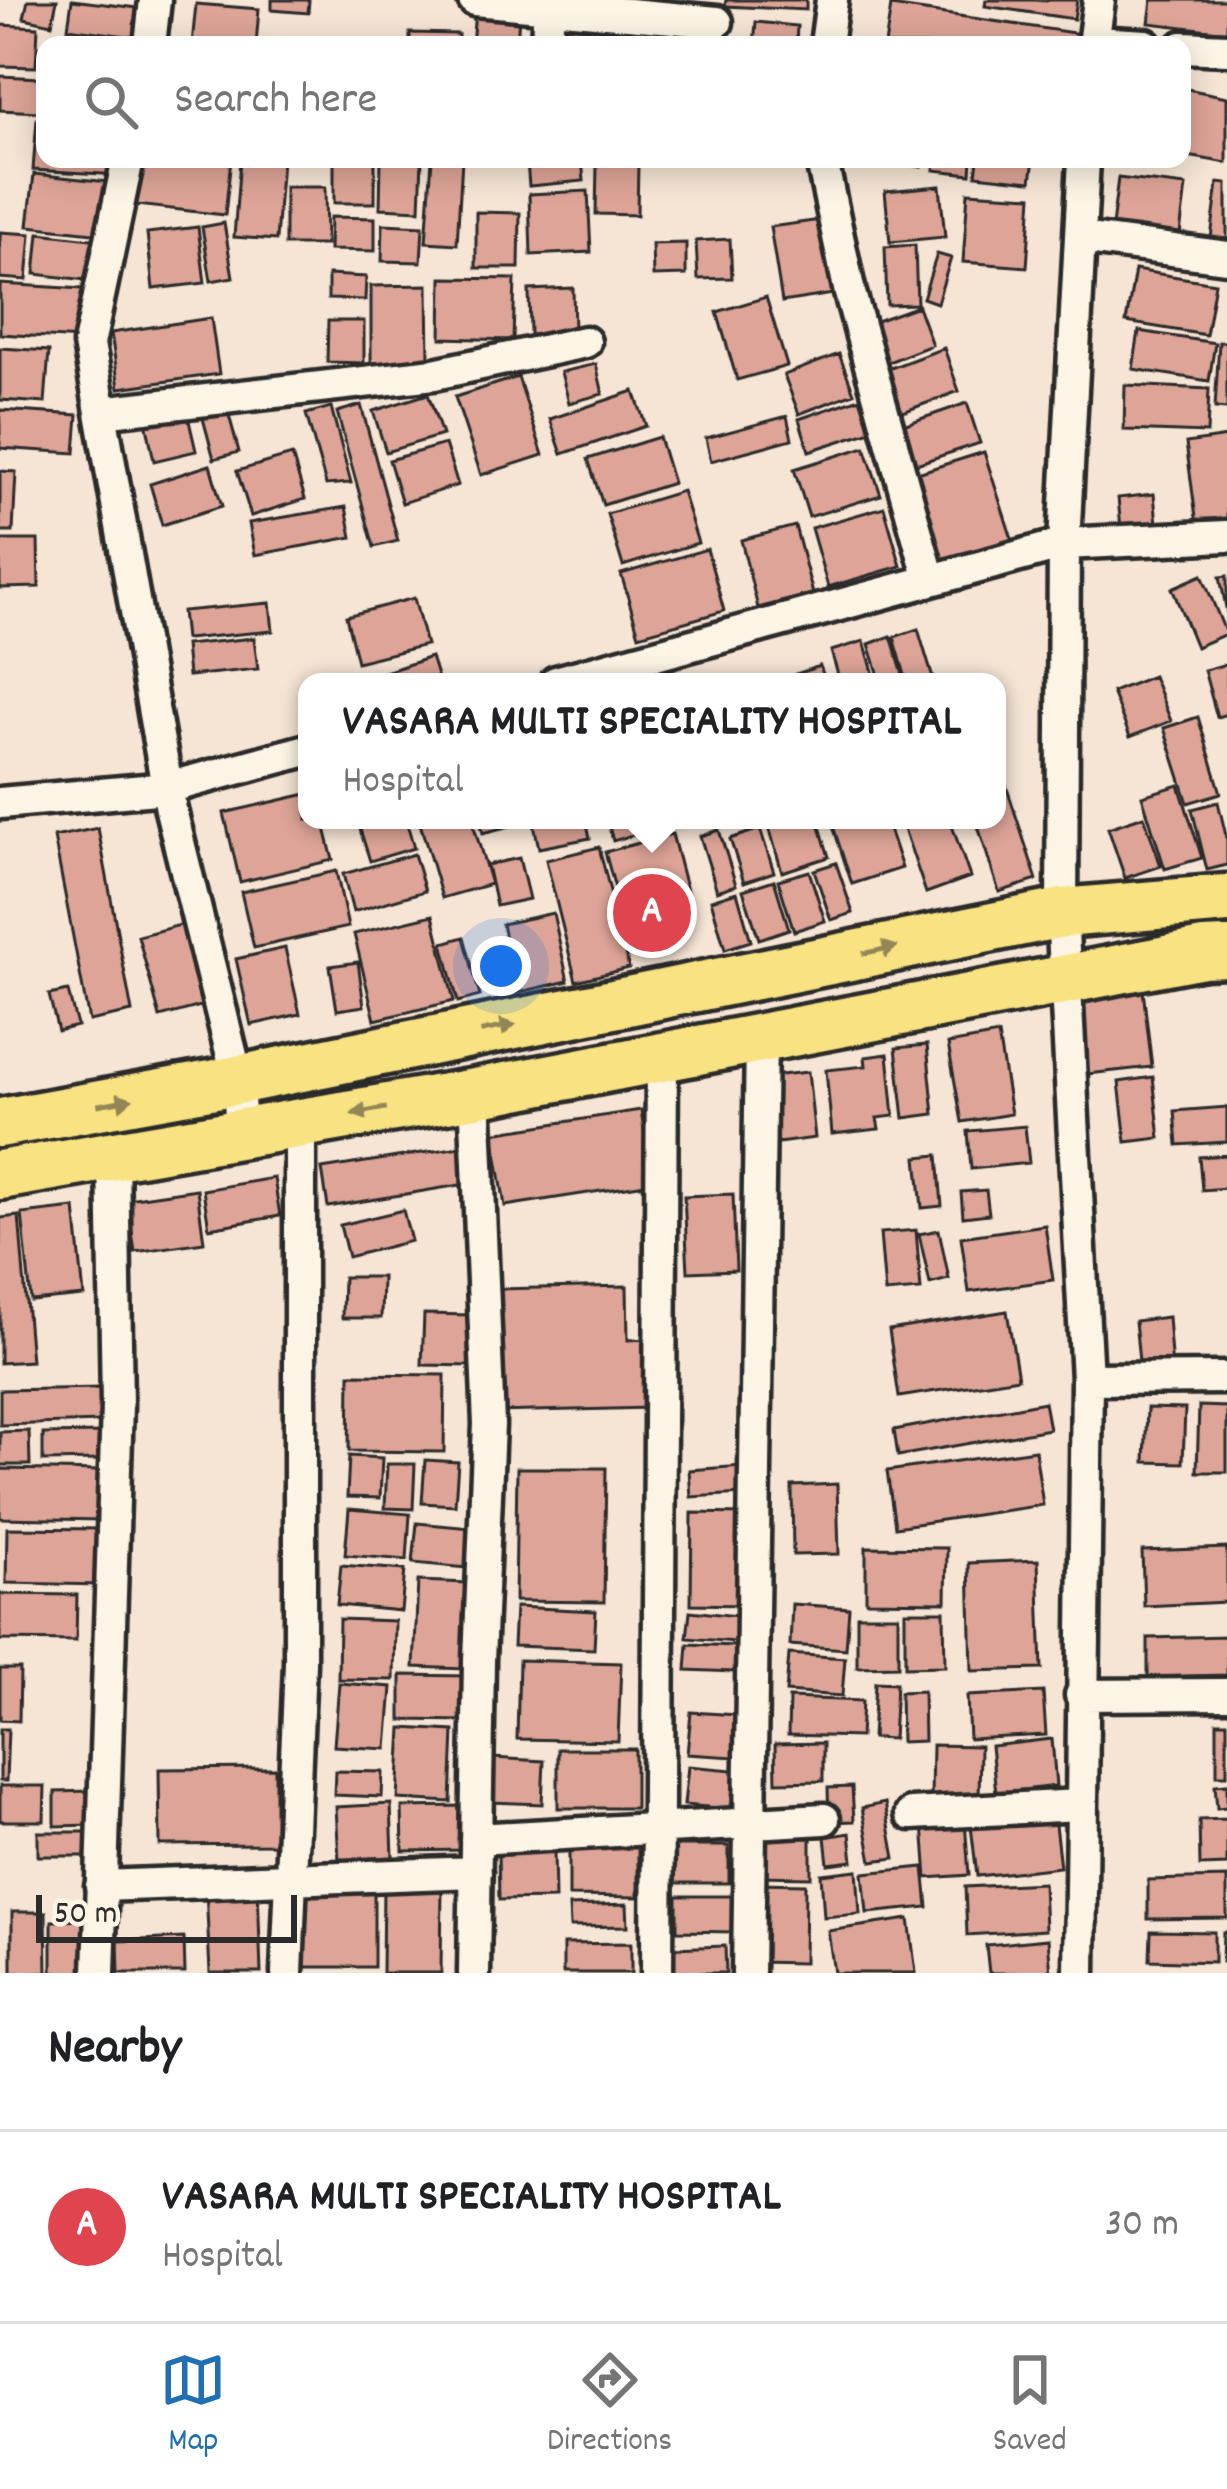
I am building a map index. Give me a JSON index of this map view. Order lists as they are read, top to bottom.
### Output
{
  "scale_bar": "50 m",
  "page": {
    "search": "Search here",
    "popup": ["VASARA MULTI SPECIALITY HOSPITAL", "Hospital"],
    "pins": "A",
    "scale": "50 m",
    "heading": "Nearby",
    "list": [
      {
        "mark": "A",
        "name": "VASARA MULTI SPECIALITY HOSPITAL",
        "note": "Hospital",
        "value": "30 m"
      }
    ],
    "nav": ["Map", "Directions", "Saved"]
  }
}
